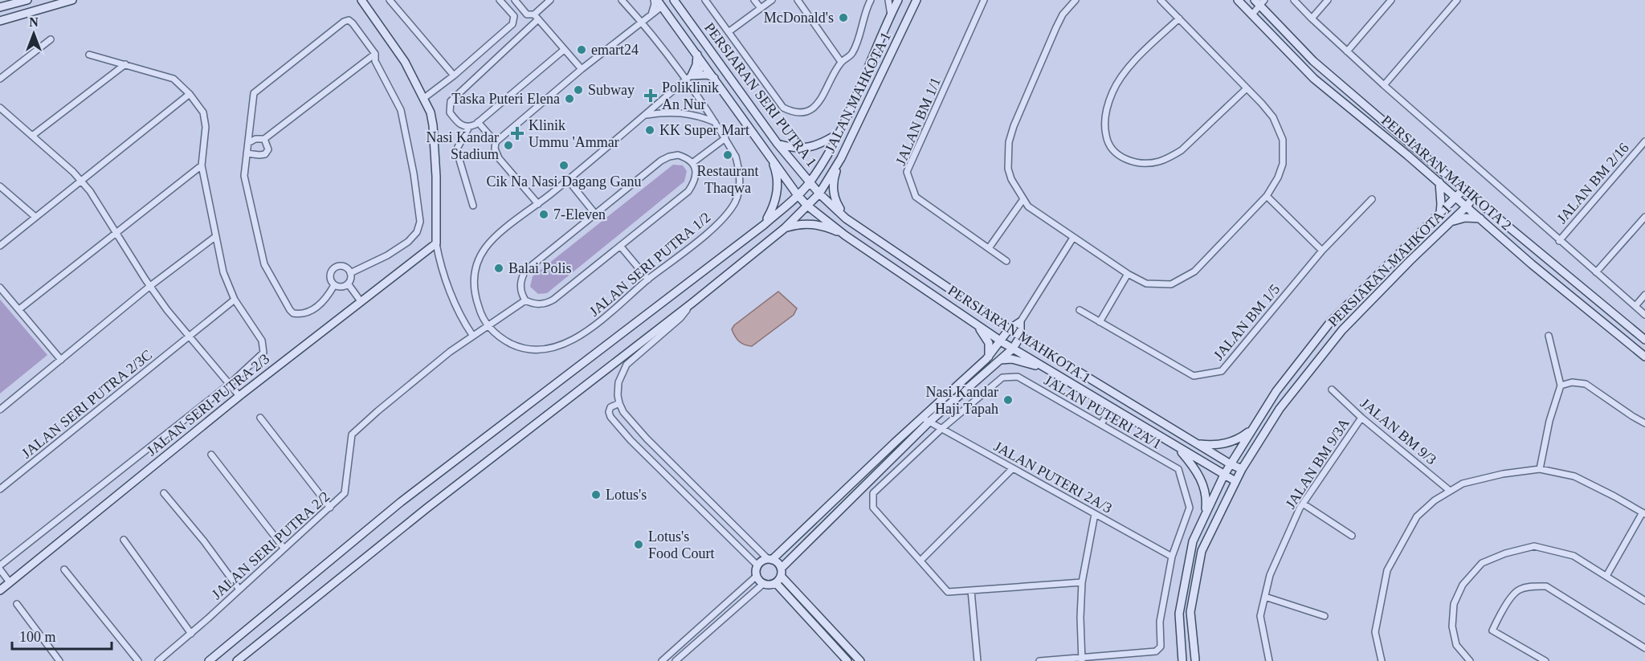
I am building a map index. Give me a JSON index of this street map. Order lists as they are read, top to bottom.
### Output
{
  "streets": {
    "main road": [
      "JALAN MAHKOTA 1",
      "PERSIARAN SERI PUTRA 1",
      "PERSIARAN MAHKOTA 2",
      "PERSIARAN MAHKOTA 1",
      "JALAN SERI PUTRA 2/3"
    ],
    "street": [
      "JALAN BM 1/1",
      "JALAN BM 2/16",
      "JALAN SERI PUTRA 1/2",
      "JALAN BM 1/5",
      "JALAN SERI PUTRA 2/3C",
      "JALAN PUTERI 2A/1",
      "JALAN BM 9/3",
      "JALAN BM 9/3A",
      "JALAN PUTERI 2A/3",
      "JALAN SERI PUTRA 2/2"
    ]
  },
  "crossings": [
    ["JALAN MAHKOTA 1", "PERSIARAN SERI PUTRA 1"],
    ["JALAN MAHKOTA 1", "PERSIARAN MAHKOTA 1"],
    ["PERSIARAN SERI PUTRA 1", "PERSIARAN MAHKOTA 1"],
    ["PERSIARAN MAHKOTA 2", "PERSIARAN MAHKOTA 1"],
    ["JALAN SERI PUTRA 1/2", "JALAN SERI PUTRA 2/2"],
    ["JALAN PUTERI 2A/1", "JALAN PUTERI 2A/3"],
    ["JALAN BM 9/3", "JALAN BM 9/3A"]
  ],
  "places": {
    "other": [
      "McDonald's",
      "emart24",
      "Subway",
      "Taska Puteri Elena",
      "KK Super Mart",
      "Nasi Kandar Stadium",
      "Restaurant Thaqwa",
      "Cik Na Nasi Dagang Ganu",
      "7-Eleven",
      "Balai Polis",
      "Nasi Kandar Haji Tapah",
      "Lotus's",
      "Lotus's Food Court"
    ],
    "health": ["Poliklinik An Nur", "Klinik Ummu 'Ammar"]
  },
  "scale_bar": "100 m",
  "north": "top"
}
